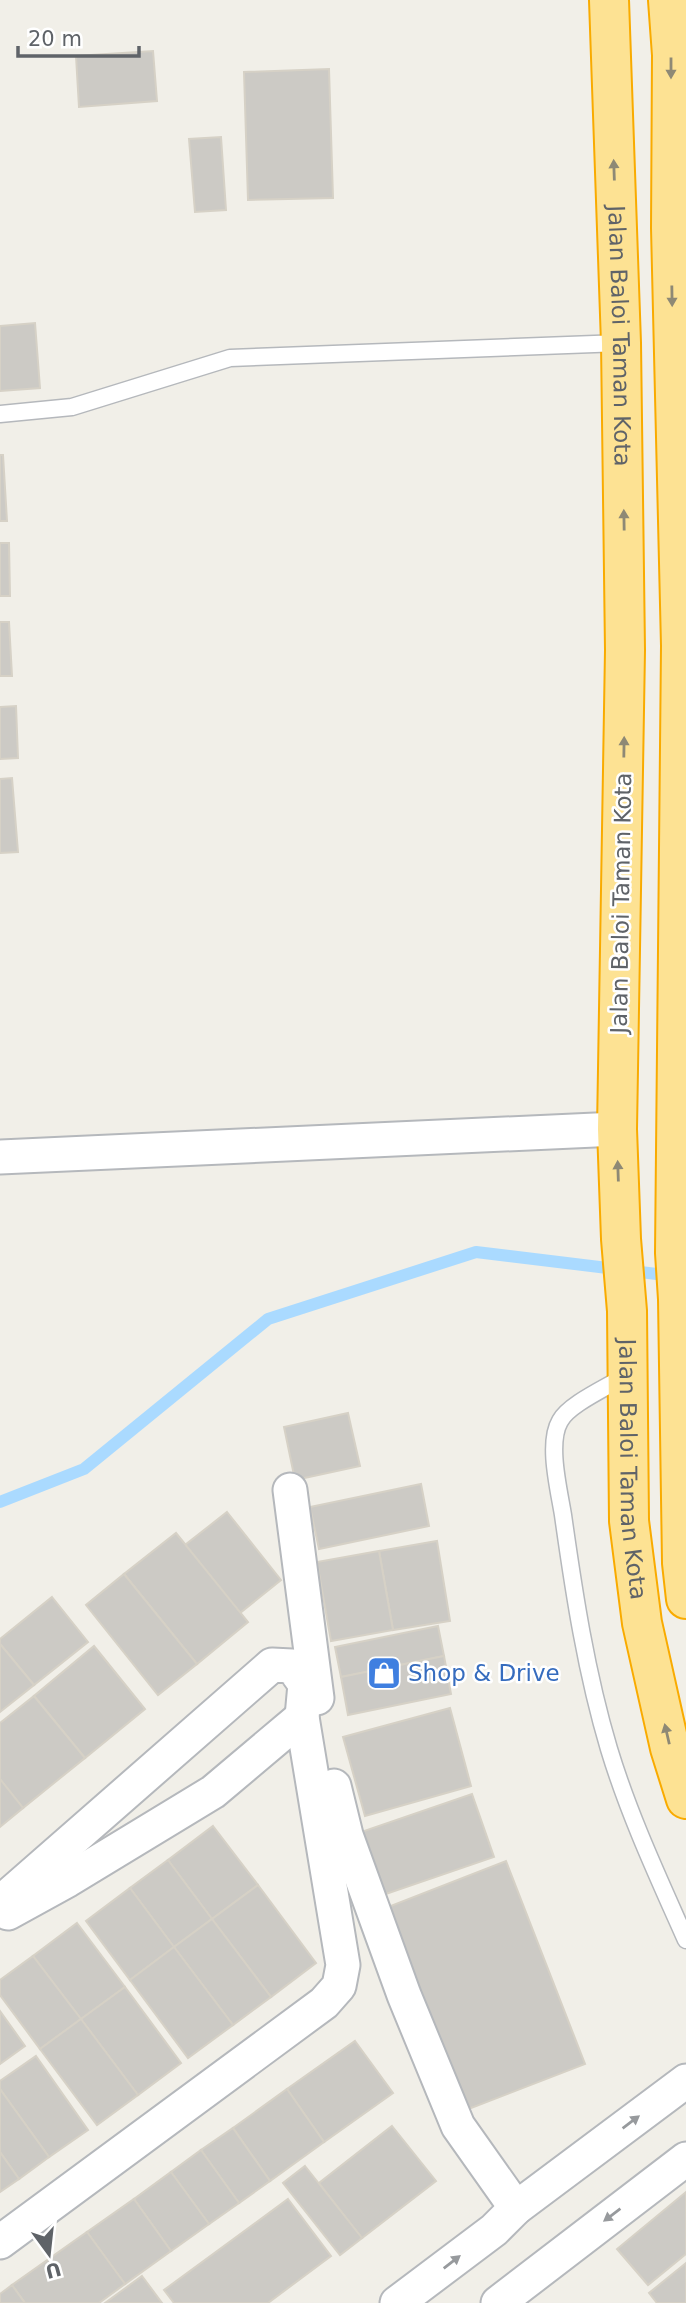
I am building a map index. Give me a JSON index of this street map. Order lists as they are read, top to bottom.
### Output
{
  "streets": {
    "highway": ["Jalan Baloi Taman Kota"]
  },
  "places": {
    "shop": ["Shop & Drive"]
  },
  "scale_bar": "20 m",
  "north": "bottom"
}
